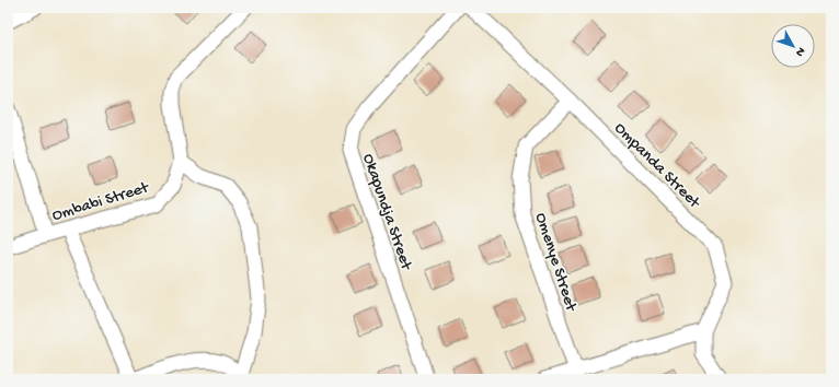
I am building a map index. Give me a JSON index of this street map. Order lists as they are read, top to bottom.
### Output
{
  "streets": {
    "street": [
      "Ompanda Street",
      "Ombabi Street",
      "Okapundja Street",
      "Omenye Street"
    ]
  },
  "crossings": [
    ["Ompanda Street", "Omenye Street"]
  ],
  "north": "bottom right"
}
